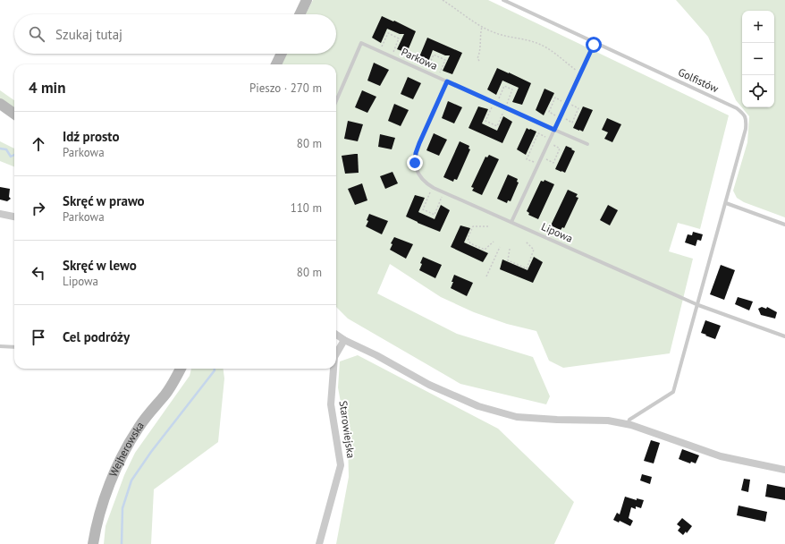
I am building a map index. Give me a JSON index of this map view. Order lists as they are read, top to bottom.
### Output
{
  "streets": {
    "street": ["Starowiejska", "Wejherowska"],
    "lane": ["Parkowa", "Golfistów", "Lipowa"]
  },
  "crossings": [
    ["Parkowa", "Lipowa"]
  ],
  "page": {
    "map_buttons": ["+", "−"],
    "search": "Szukaj tutaj",
    "heading": ["4 min", "Pieszo · 270 m"],
    "list": [
      ["Idź prosto", "Parkowa", "80 m"],
      ["Skręć w prawo", "Parkowa", "110 m"],
      ["Skręć w lewo", "Lipowa", "80 m"],
      "Cel podróży"
    ]
  }
}
